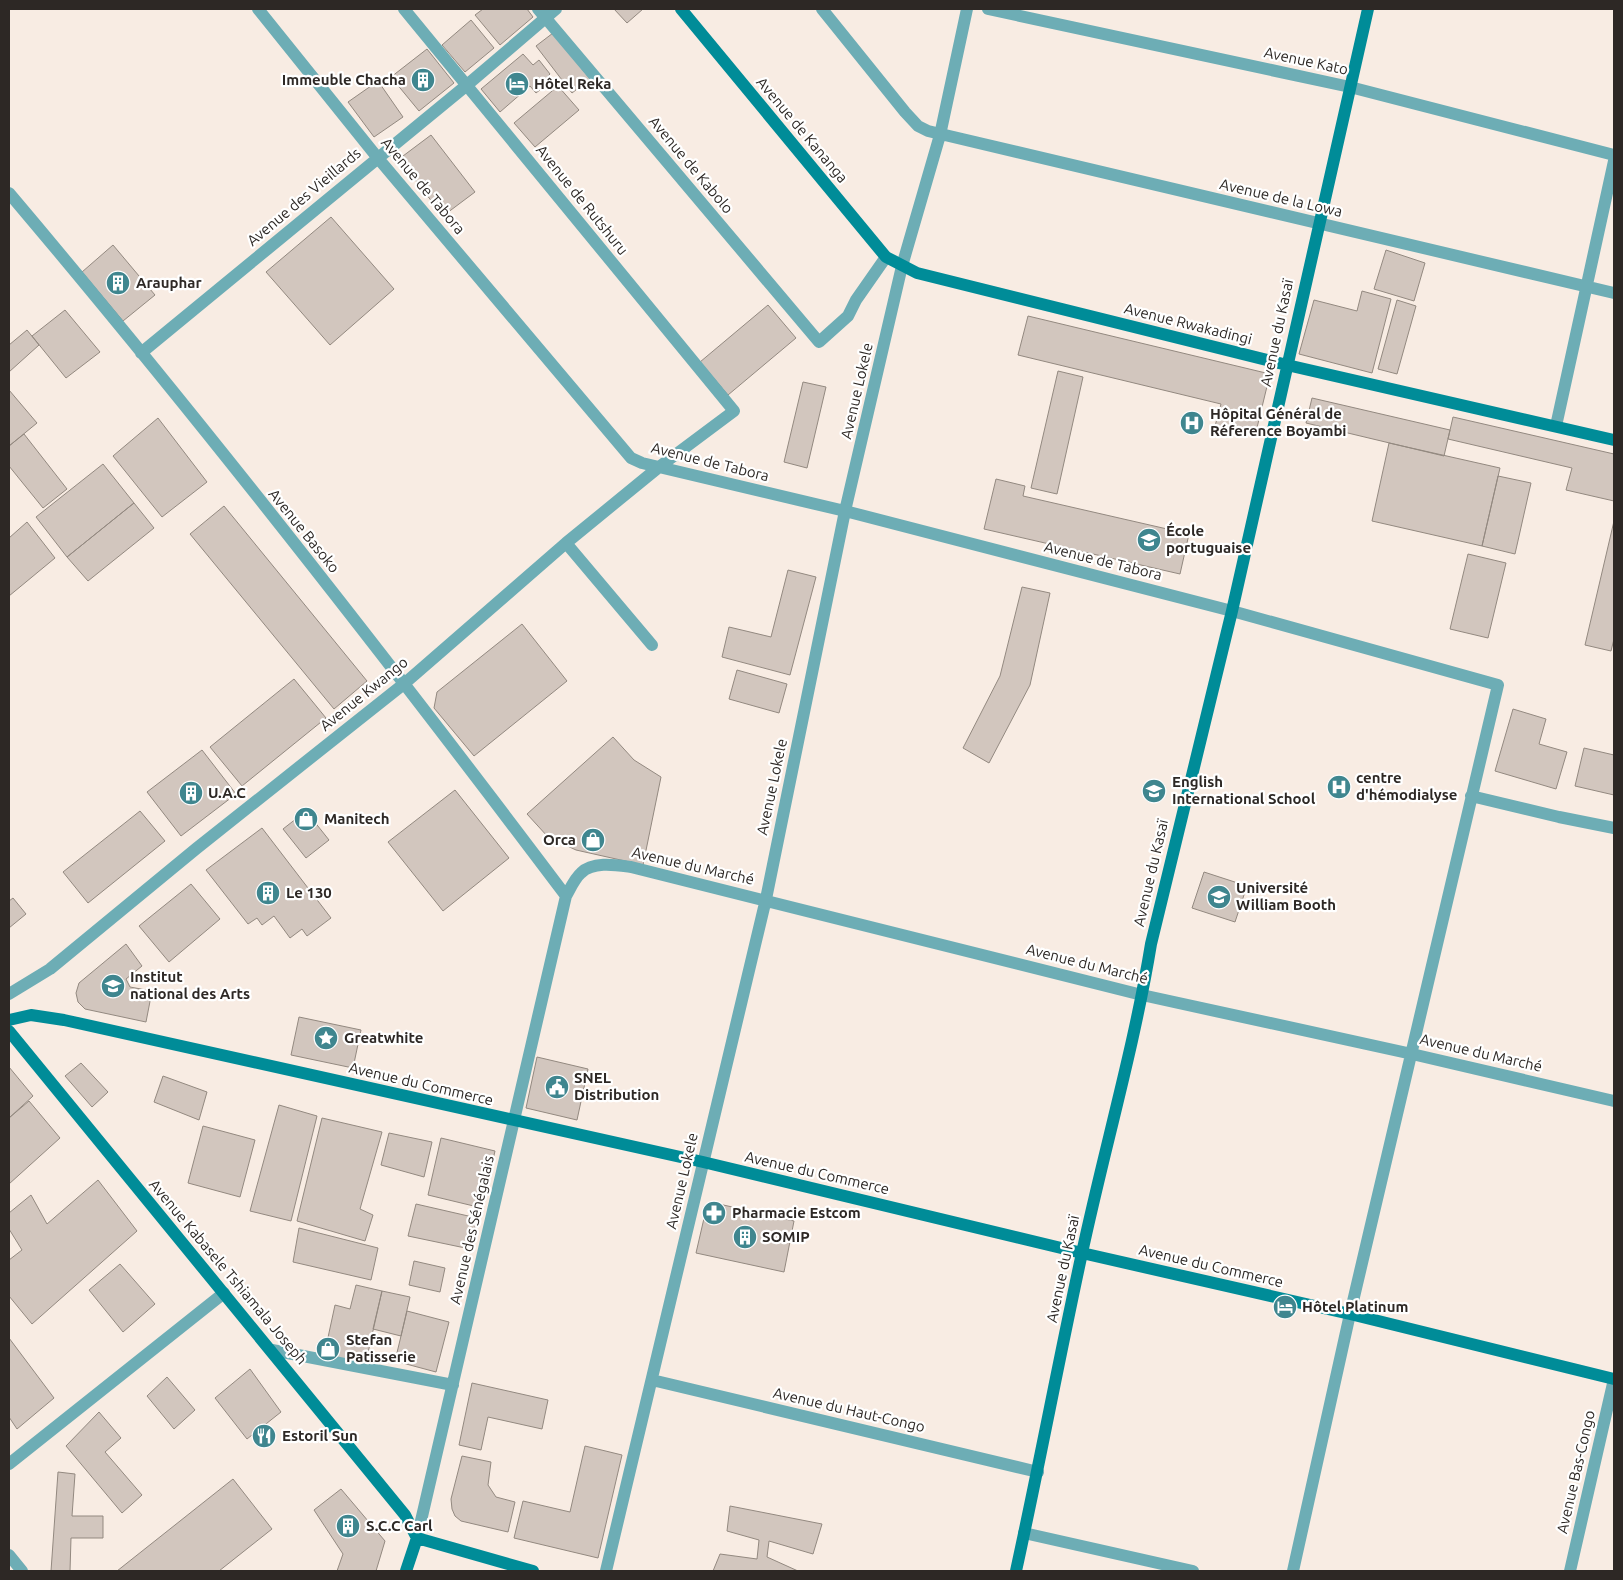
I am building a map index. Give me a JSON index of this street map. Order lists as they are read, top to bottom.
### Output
{
  "streets": {
    "street": [
      "Avenue Kato",
      "Avenue de Kananga",
      "Avenue de Kabolo",
      "Avenue de Tabora",
      "Avenue des Vieillards",
      "Avenue de la Lowa",
      "Avenue de Rutshuru",
      "Avenue Rwakadingi",
      "Avenue du Kasaï",
      "Avenue Lokele",
      "Avenue Basoko",
      "Avenue Kwango",
      "Avenue du Marché",
      "Avenue du Commerce",
      "Avenue des Sénégalais",
      "Avenue Kabasele Tshiamala Joseph",
      "Avenue du Haut-Congo",
      "Avenue Bas-Congo"
    ]
  },
  "crossings": [
    ["Avenue Kato", "Avenue du Kasaï"],
    ["Avenue de Kananga", "Avenue de Kabolo"],
    ["Avenue de Kananga", "Avenue Rwakadingi"],
    ["Avenue de Kananga", "Avenue Lokele"],
    ["Avenue de Kabolo", "Avenue des Vieillards"],
    ["Avenue de Tabora", "Avenue des Vieillards"],
    ["Avenue de Tabora", "Avenue du Kasaï"],
    ["Avenue de Tabora", "Avenue Lokele"],
    ["Avenue de Tabora", "Avenue Kwango"],
    ["Avenue des Vieillards", "Avenue de Rutshuru"],
    ["Avenue des Vieillards", "Avenue Basoko"],
    ["Avenue de la Lowa", "Avenue du Kasaï"],
    ["Avenue de la Lowa", "Avenue Lokele"],
    ["Avenue de Rutshuru", "Avenue Kwango"],
    ["Avenue Rwakadingi", "Avenue du Kasaï"],
    ["Avenue Rwakadingi", "Avenue Lokele"],
    ["Avenue du Kasaï", "Avenue du Marché"],
    ["Avenue du Kasaï", "Avenue du Commerce"],
    ["Avenue du Kasaï", "Avenue du Haut-Congo"],
    ["Avenue Lokele", "Avenue du Marché"],
    ["Avenue Lokele", "Avenue du Commerce"],
    ["Avenue Lokele", "Avenue du Haut-Congo"],
    ["Avenue Basoko", "Avenue Kwango"],
    ["Avenue Basoko", "Avenue du Marché"],
    ["Avenue Basoko", "Avenue des Sénégalais"],
    ["Avenue du Marché", "Avenue des Sénégalais"],
    ["Avenue du Commerce", "Avenue des Sénégalais"],
    ["Avenue du Commerce", "Avenue Bas-Congo"],
    ["Avenue des Sénégalais", "Avenue Kabasele Tshiamala Joseph"]
  ],
  "places": {
    "building": [
      "Immeuble Chacha",
      "Arauphar",
      "U.A.C",
      "Le 130",
      "SOMIP",
      "S.C.C Carl"
    ],
    "hotel": ["Hôtel Reka", "Hôtel Platinum"],
    "hospital": ["Hôpital Général de Réference Boyambi", "centre d'hémodialyse"],
    "school or university": [
      "École portuguaise",
      "English International School",
      "Université William Booth",
      "Institut national des Arts"
    ],
    "shop": ["Manitech", "Orca", "Stefan Patisserie"],
    "place": ["Greatwhite"],
    "public building": ["SNEL Distribution"],
    "pharmacy": ["Pharmacie Estcom"],
    "restaurant": ["Estoril Sun"]
  }
}
